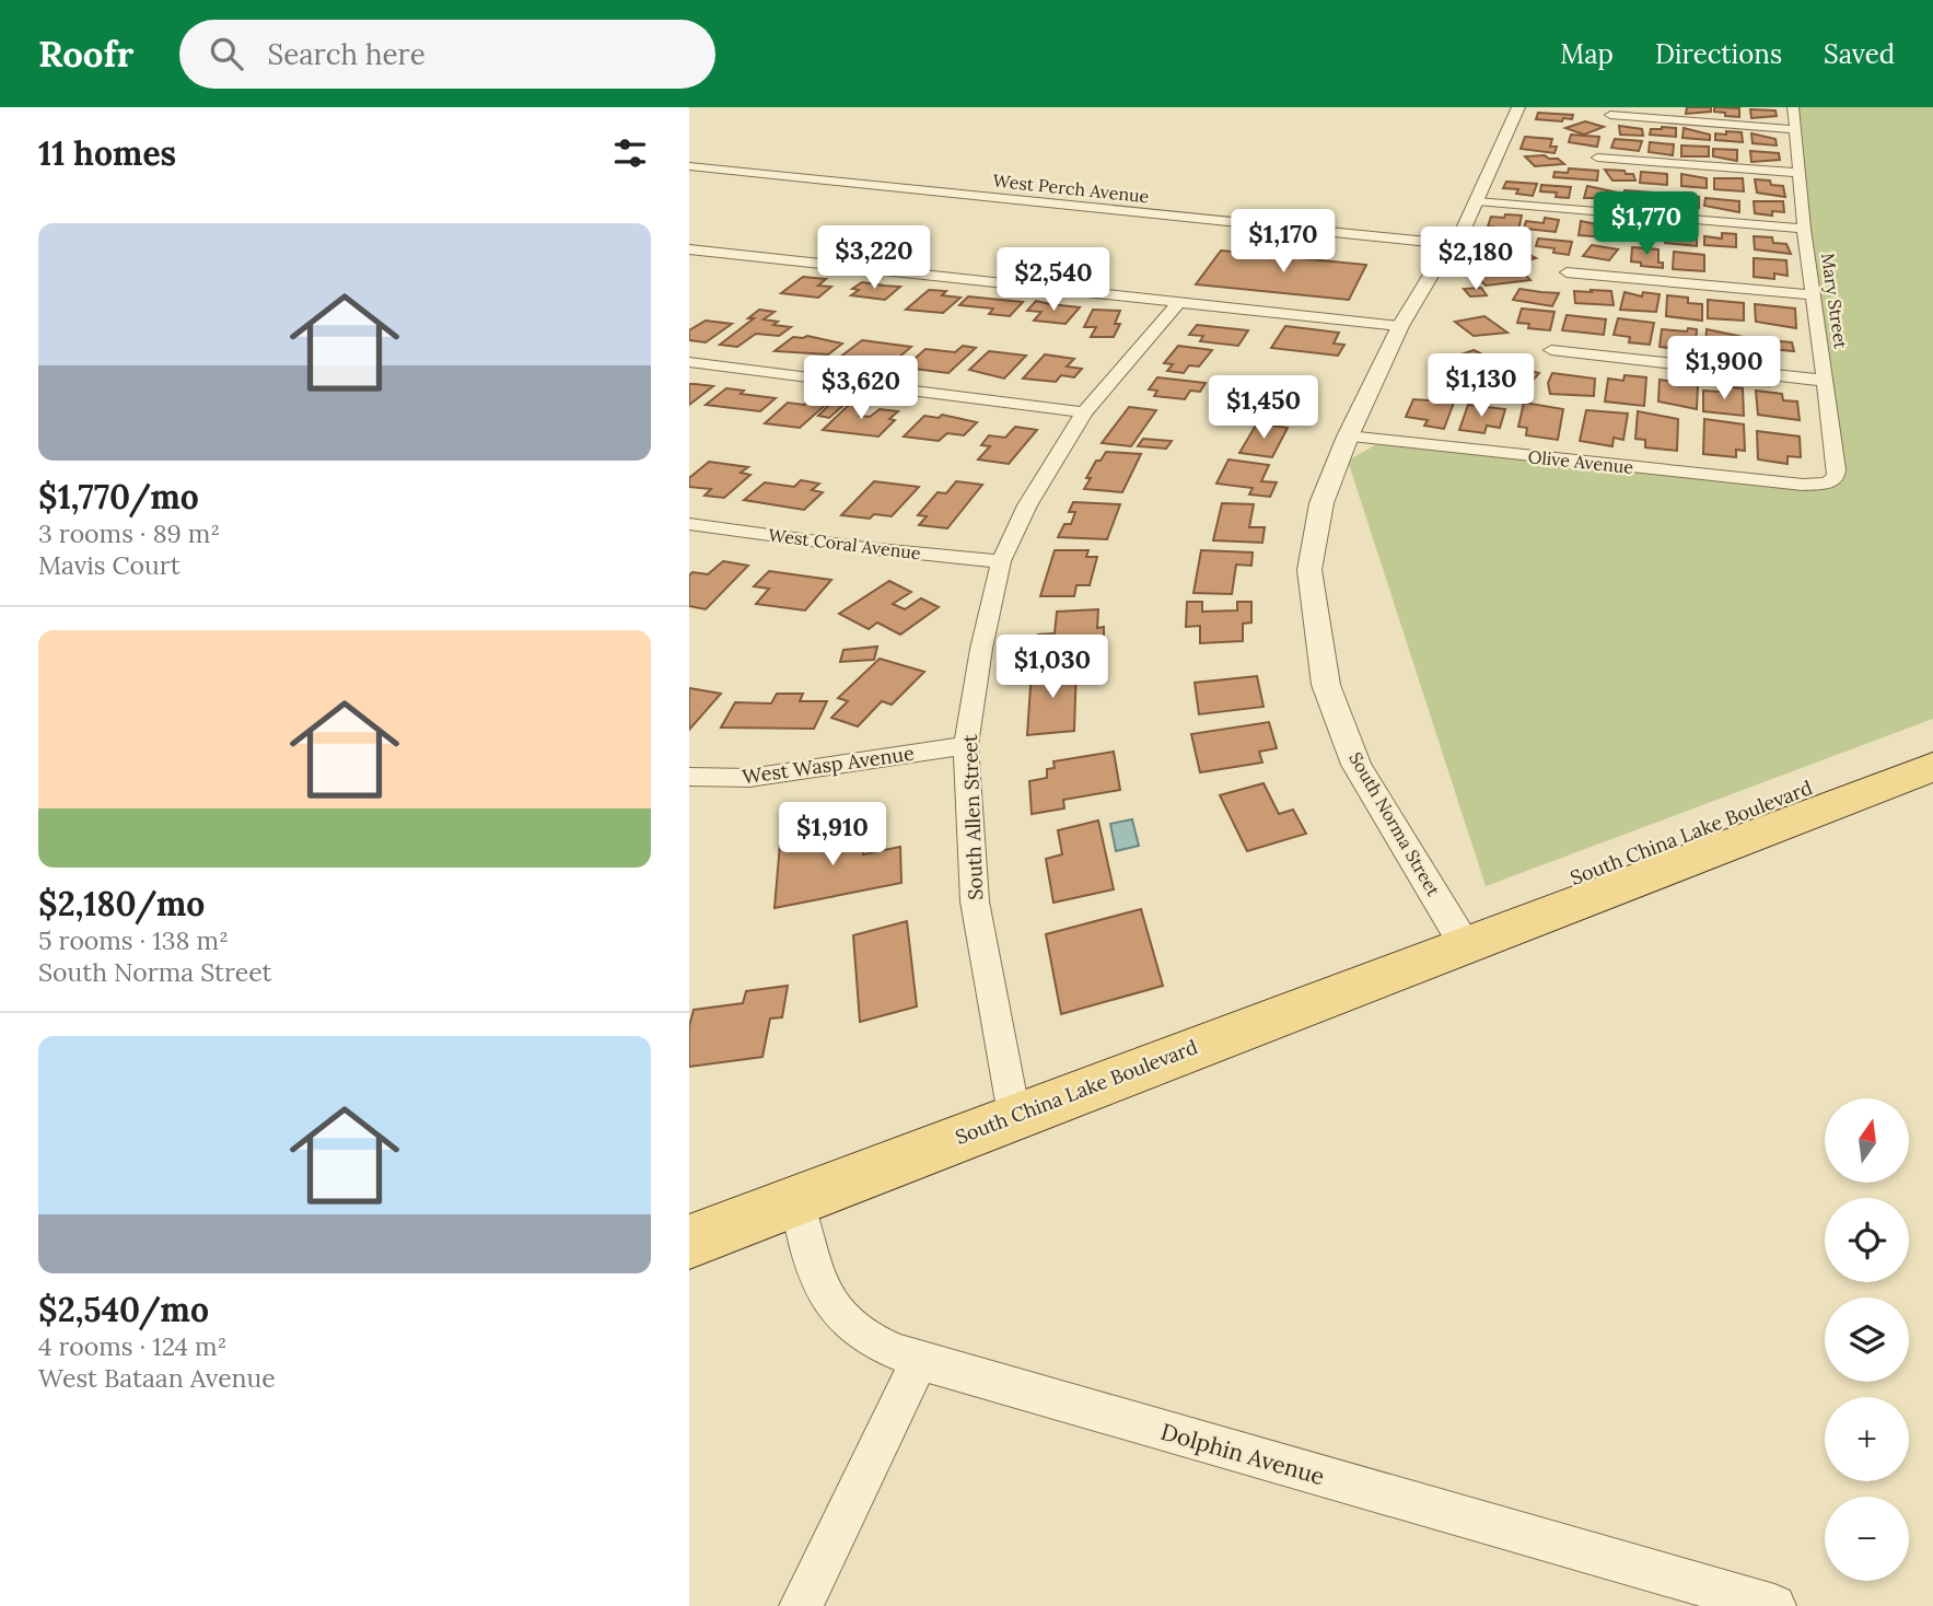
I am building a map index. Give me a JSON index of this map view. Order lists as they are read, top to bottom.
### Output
{
  "streets": {
    "main road": ["South China Lake Boulevard"],
    "street": [
      "West Perch Avenue",
      "Mary Street",
      "Olive Avenue",
      "West Coral Avenue",
      "West Wasp Avenue",
      "South Allen Street",
      "South Norma Street",
      "Dolphin Avenue"
    ]
  },
  "crossings": [
    ["West Perch Avenue", "South Norma Street"],
    ["Mary Street", "Olive Avenue"],
    ["Olive Avenue", "South Norma Street"],
    ["West Coral Avenue", "South Allen Street"],
    ["West Wasp Avenue", "South Allen Street"],
    ["South Allen Street", "South China Lake Boulevard"],
    ["South Norma Street", "South China Lake Boulevard"],
    ["South China Lake Boulevard", "Dolphin Avenue"]
  ],
  "north": "top",
  "page": {
    "header": "Roofr",
    "search": "Search here",
    "nav": ["Map", "Directions", "Saved"],
    "heading": "11 homes",
    "price": [
      "$1,770",
      "$1,170",
      "$3,220",
      "$2,180",
      "$2,540",
      "$1,900",
      "$1,130",
      "$3,620",
      "$1,450",
      "$1,030",
      "$1,910"
    ],
    "list": [
      {
        "name": "$1,770/mo",
        "note": "3 rooms · 89 m² · Mavis Court"
      },
      {
        "name": "$2,180/mo",
        "note": "5 rooms · 138 m² · South Norma Street"
      },
      {
        "name": "$2,540/mo",
        "note": "4 rooms · 124 m² · West Bataan Avenue"
      }
    ],
    "map_buttons": ["+", "−"]
  }
}
